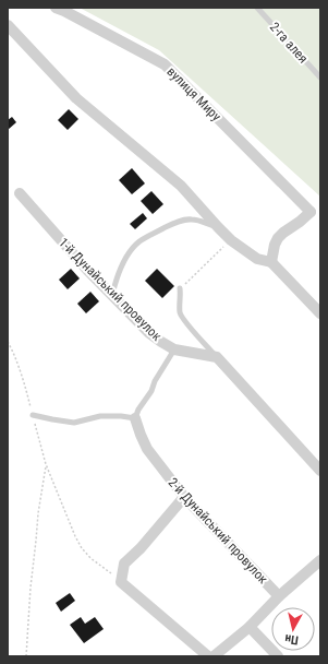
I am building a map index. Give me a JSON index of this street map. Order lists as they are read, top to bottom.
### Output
{
  "streets": {
    "street": ["вулиця Миру", "1-й Дунайський провулок", "2-й Дунайський провулок"],
    "lane": ["2-га алея"]
  },
  "north": "bottom"
}
